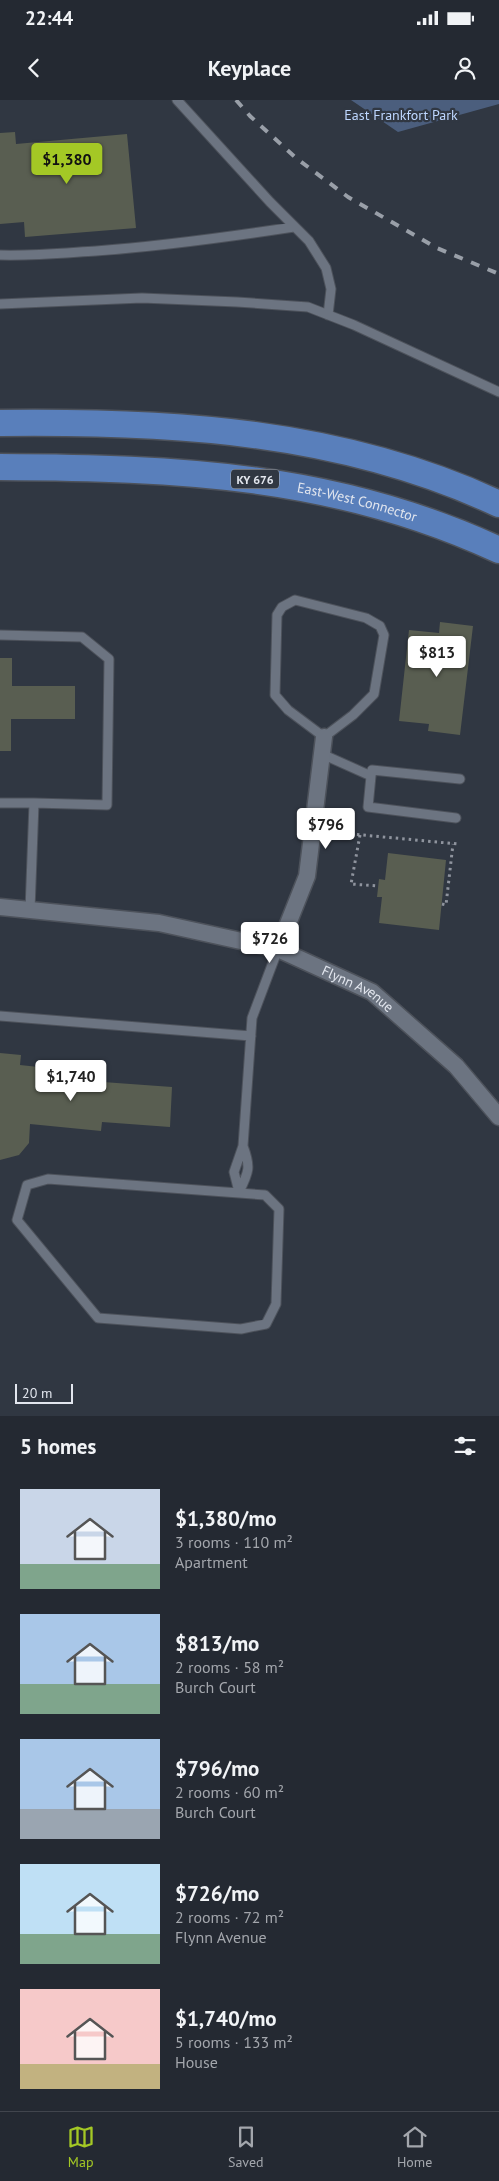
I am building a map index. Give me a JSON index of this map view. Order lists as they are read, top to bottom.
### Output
{
  "streets": {
    "main road": ["KY 676", "East-West Connector"],
    "street": ["Flynn Avenue"]
  },
  "parks": ["East Frankfort Park"],
  "scale_bar": "20 m",
  "page": {
    "status": "22:44",
    "header": "Keyplace",
    "price": [
      "$1,380",
      "$813",
      "$796",
      "$726",
      "$1,740"
    ],
    "scale": "20 m",
    "heading": "5 homes",
    "list": [
      {
        "name": "$1,380/mo",
        "note": "3 rooms · 110 m² · Apartment"
      },
      {
        "name": "$813/mo",
        "note": "2 rooms · 58 m² · Burch Court"
      },
      {
        "name": "$796/mo",
        "note": "2 rooms · 60 m² · Burch Court"
      },
      {
        "name": "$726/mo",
        "note": "2 rooms · 72 m² · Flynn Avenue"
      },
      {
        "name": "$1,740/mo",
        "note": "5 rooms · 133 m² · House"
      }
    ],
    "tabs": ["Map", "Saved", "Home"]
  }
}
